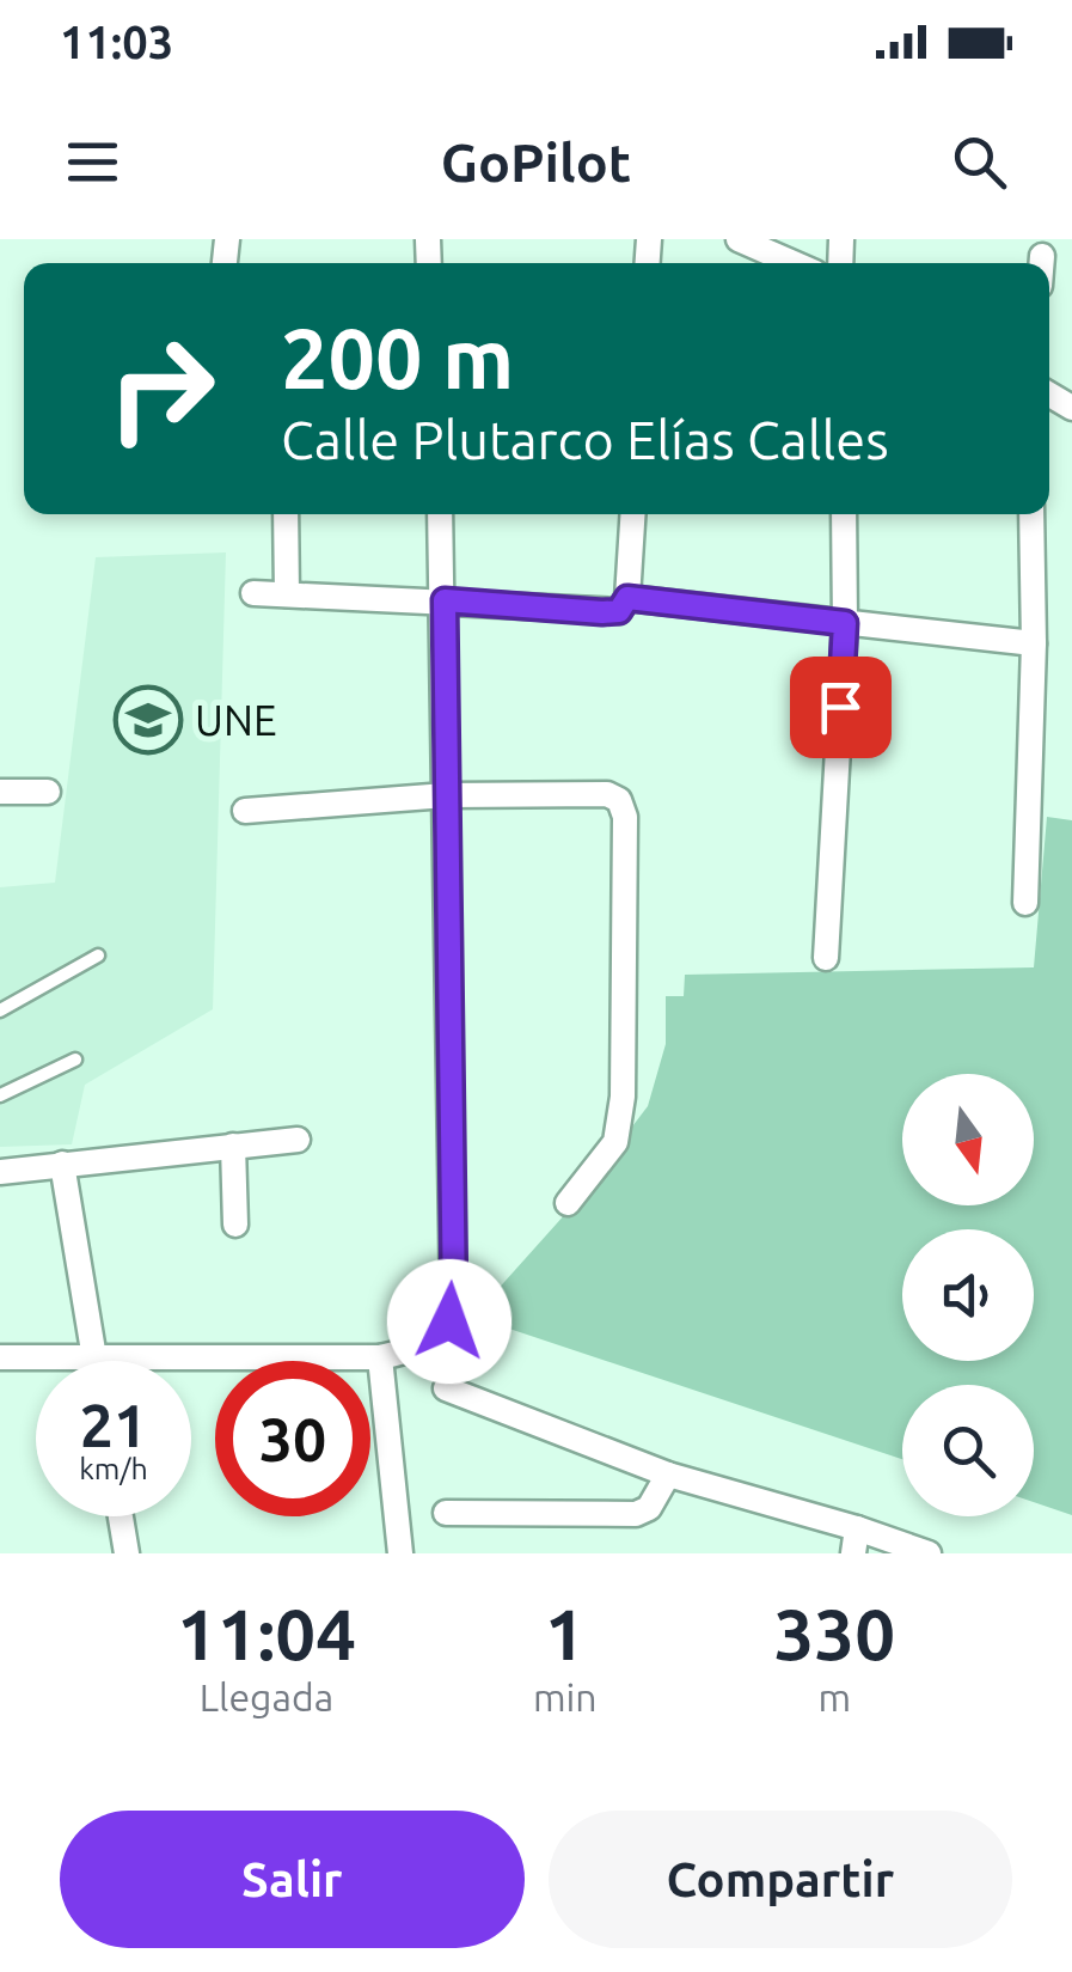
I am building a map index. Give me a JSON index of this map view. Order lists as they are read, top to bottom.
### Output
{
  "places": {
    "school or university": ["UNE"]
  },
  "north": "bottom",
  "page": {
    "status": "11:03",
    "header": "GoPilot",
    "turn": ["200 m", "Calle Plutarco Elías Calles"],
    "speed": "21 km/h",
    "limit": "30",
    "eta": [
      "11:04",
      "Llegada",
      "1",
      "min",
      "330",
      "m"
    ],
    "buttons": ["Salir", "Compartir"]
  }
}
